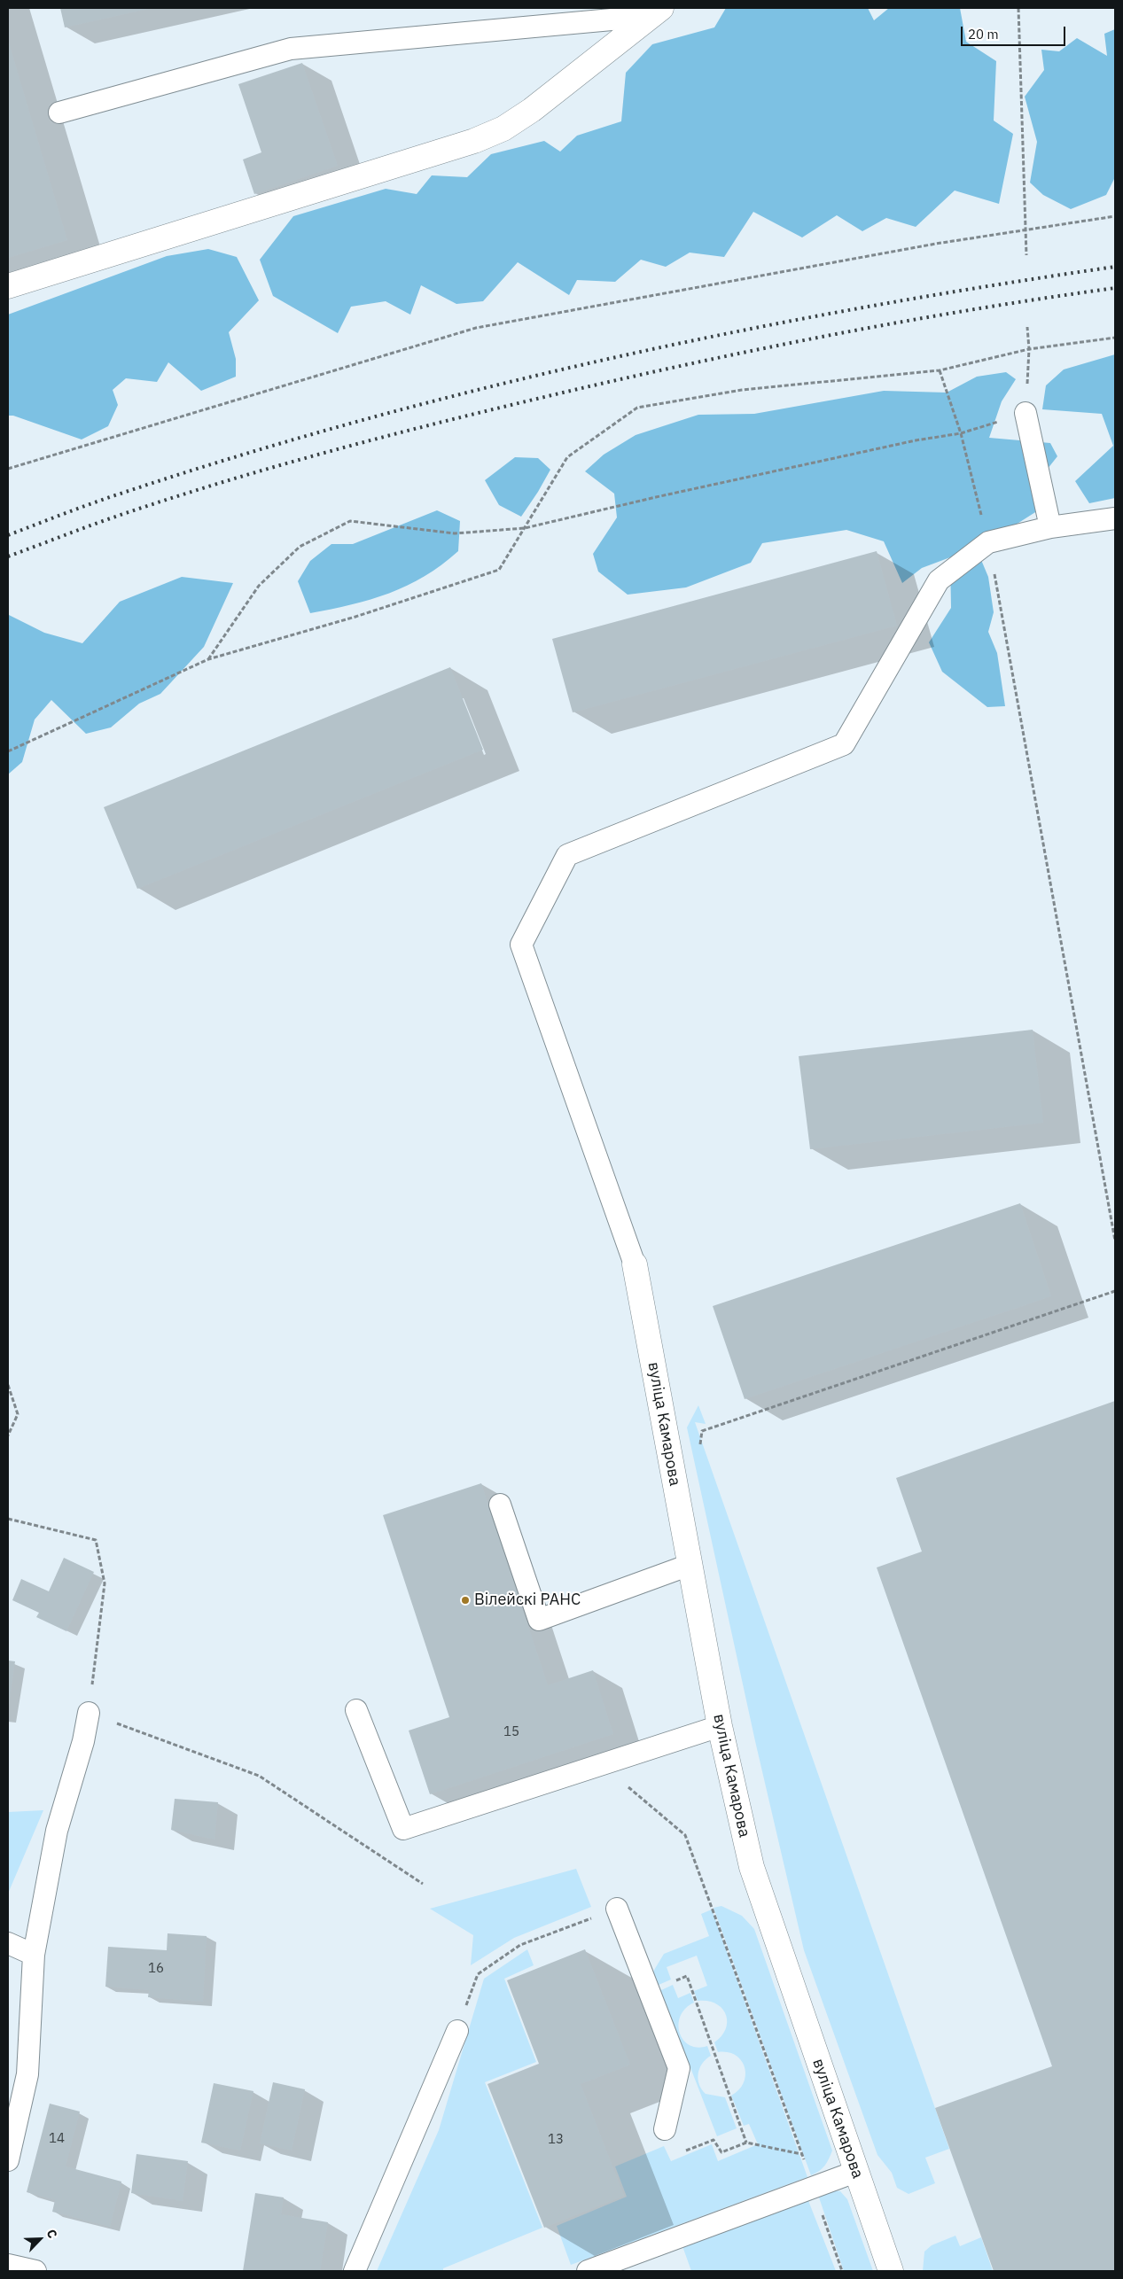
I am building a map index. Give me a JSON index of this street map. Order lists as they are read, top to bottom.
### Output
{
  "streets": {
    "street": ["вуліца Камарова"]
  },
  "places": ["Вілейскі РАНС"],
  "house_numbers": [
    "15",
    "16",
    "14",
    "13"
  ],
  "scale_bar": "20 m",
  "north": "top right"
}
